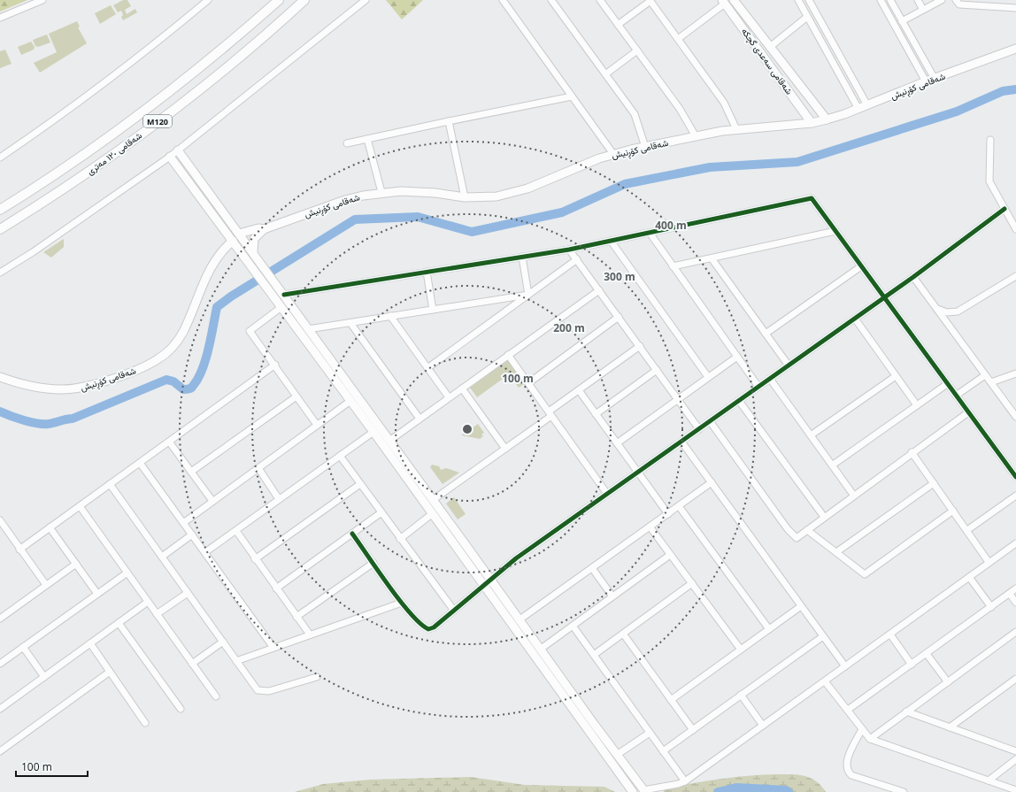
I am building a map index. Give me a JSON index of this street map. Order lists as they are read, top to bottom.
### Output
{
  "streets": {
    "highway": ["M120", "شەقامی ١٢٠ مەتری"],
    "main road": ["شەقامی سەعدی گچکە", "شەقامی کۆڕنیش"]
  },
  "crossings": [
    ["شەقامی سەعدی گچکە", "شەقامی کۆڕنیش"]
  ],
  "scale_bar": "100 m",
  "rings": [
    "400 m",
    "300 m",
    "200 m",
    "100 m"
  ]
}
